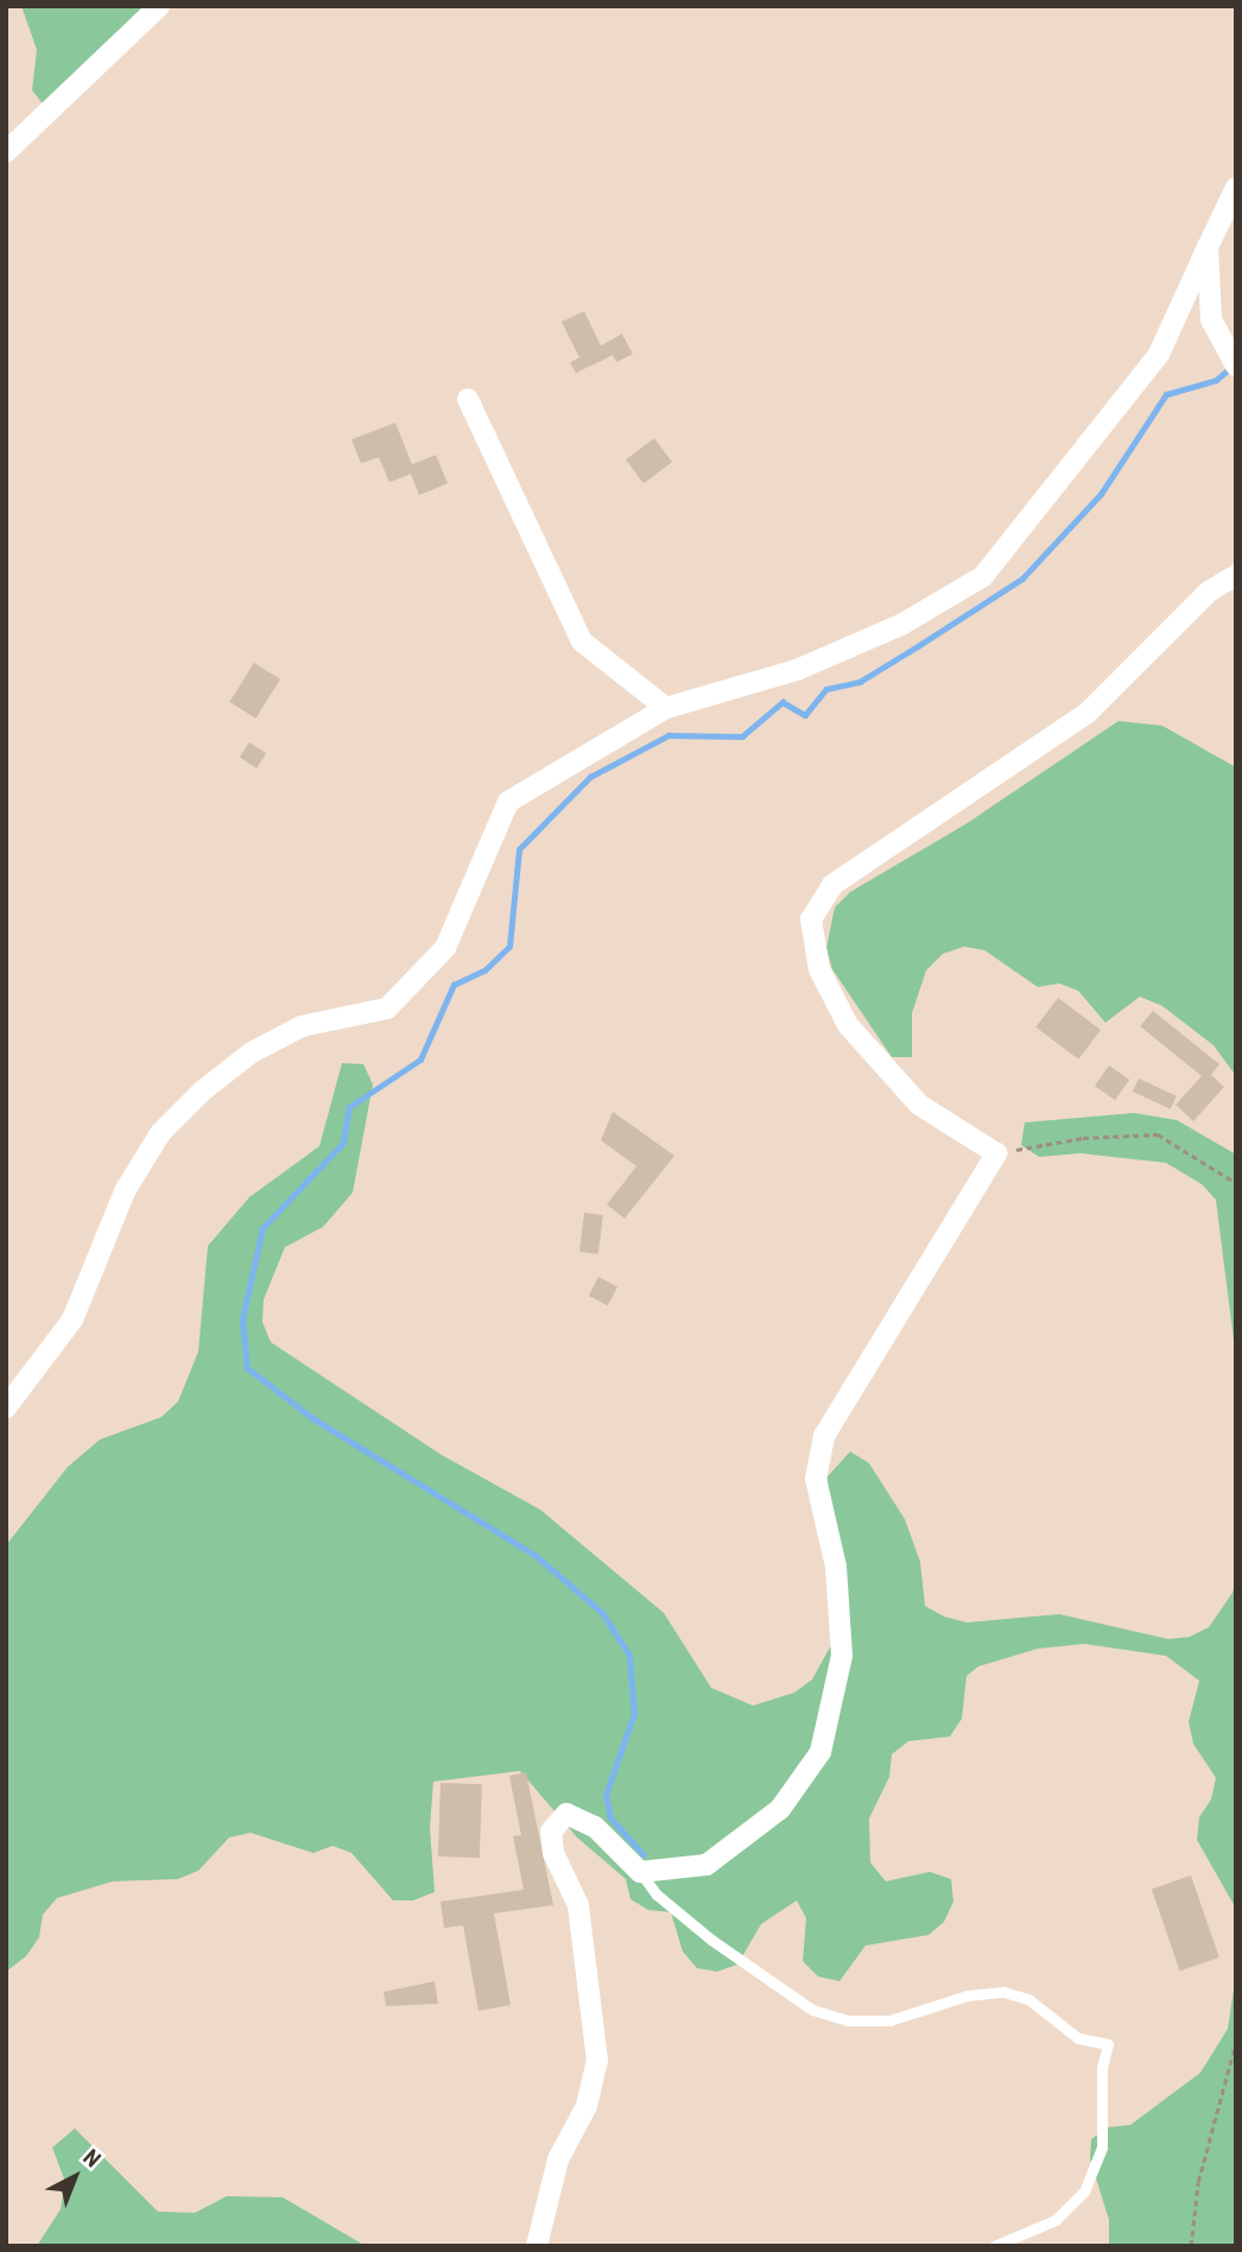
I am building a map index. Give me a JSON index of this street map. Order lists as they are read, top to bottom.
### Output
{
  "north": "top right"
}
